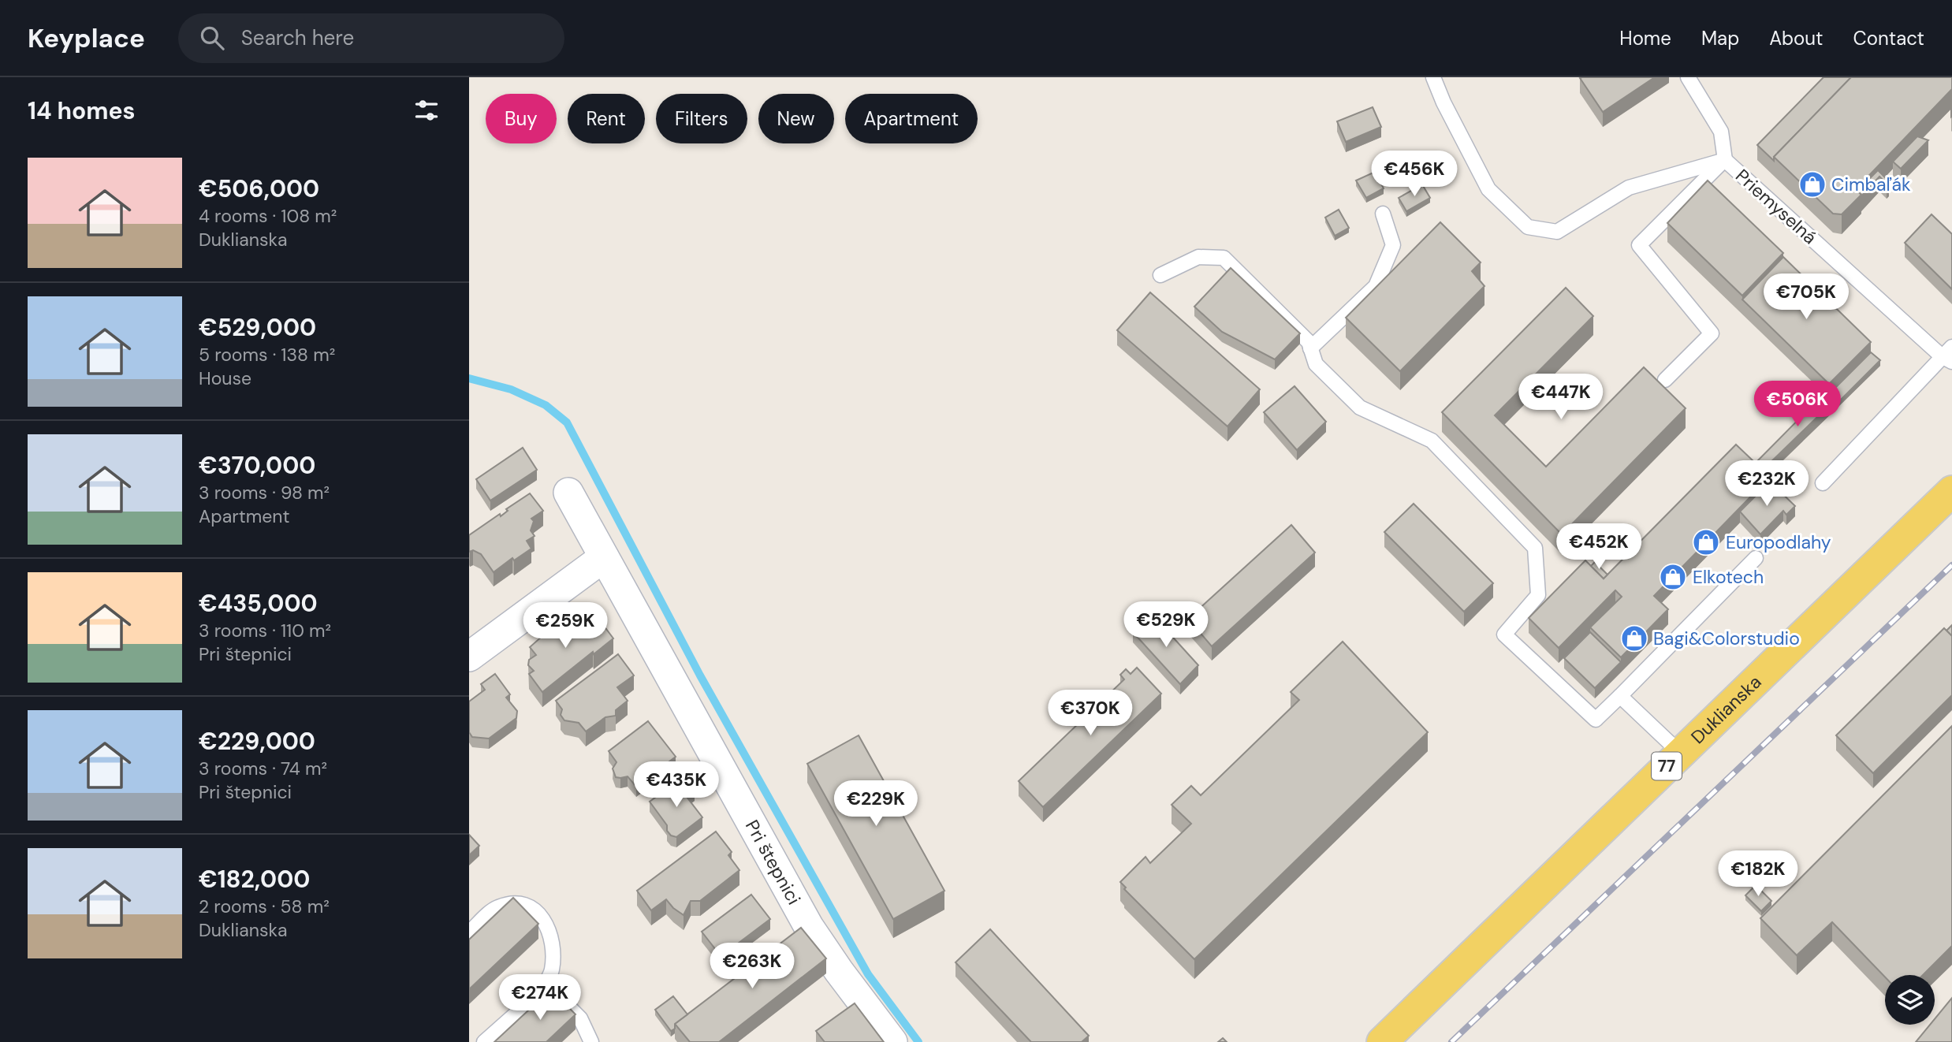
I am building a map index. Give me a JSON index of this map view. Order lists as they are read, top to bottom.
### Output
{
  "streets": {
    "main road": ["Duklianska", "77"],
    "street": ["Pri štepnici"],
    "lane": ["Priemyselná"]
  },
  "places": {
    "shop": [
      "Cimbaľák",
      "Europodlahy",
      "Elkotech",
      "Bagi&Colorstudio"
    ]
  },
  "page": {
    "header": "Keyplace",
    "search": "Search here",
    "nav": [
      "Home",
      "Map",
      "About",
      "Contact"
    ],
    "heading": "14 homes",
    "chip": [
      "Buy",
      "Rent",
      "Filters",
      "New",
      "Apartment"
    ],
    "list": [
      {
        "name": "€506,000",
        "note": "4 rooms · 108 m² · Duklianska"
      },
      {
        "name": "€529,000",
        "note": "5 rooms · 138 m² · House"
      },
      {
        "name": "€370,000",
        "note": "3 rooms · 98 m² · Apartment"
      },
      {
        "name": "€435,000",
        "note": "3 rooms · 110 m² · Pri štepnici"
      },
      {
        "name": "€229,000",
        "note": "3 rooms · 74 m² · Pri štepnici"
      },
      {
        "name": "€182,000",
        "note": "2 rooms · 58 m² · Duklianska"
      }
    ],
    "price": [
      "€456K",
      "€705K",
      "€447K",
      "€506K",
      "€232K",
      "€452K",
      "€529K",
      "€259K",
      "€370K",
      "€435K",
      "€229K",
      "€182K",
      "€263K",
      "€274K"
    ]
  }
}
